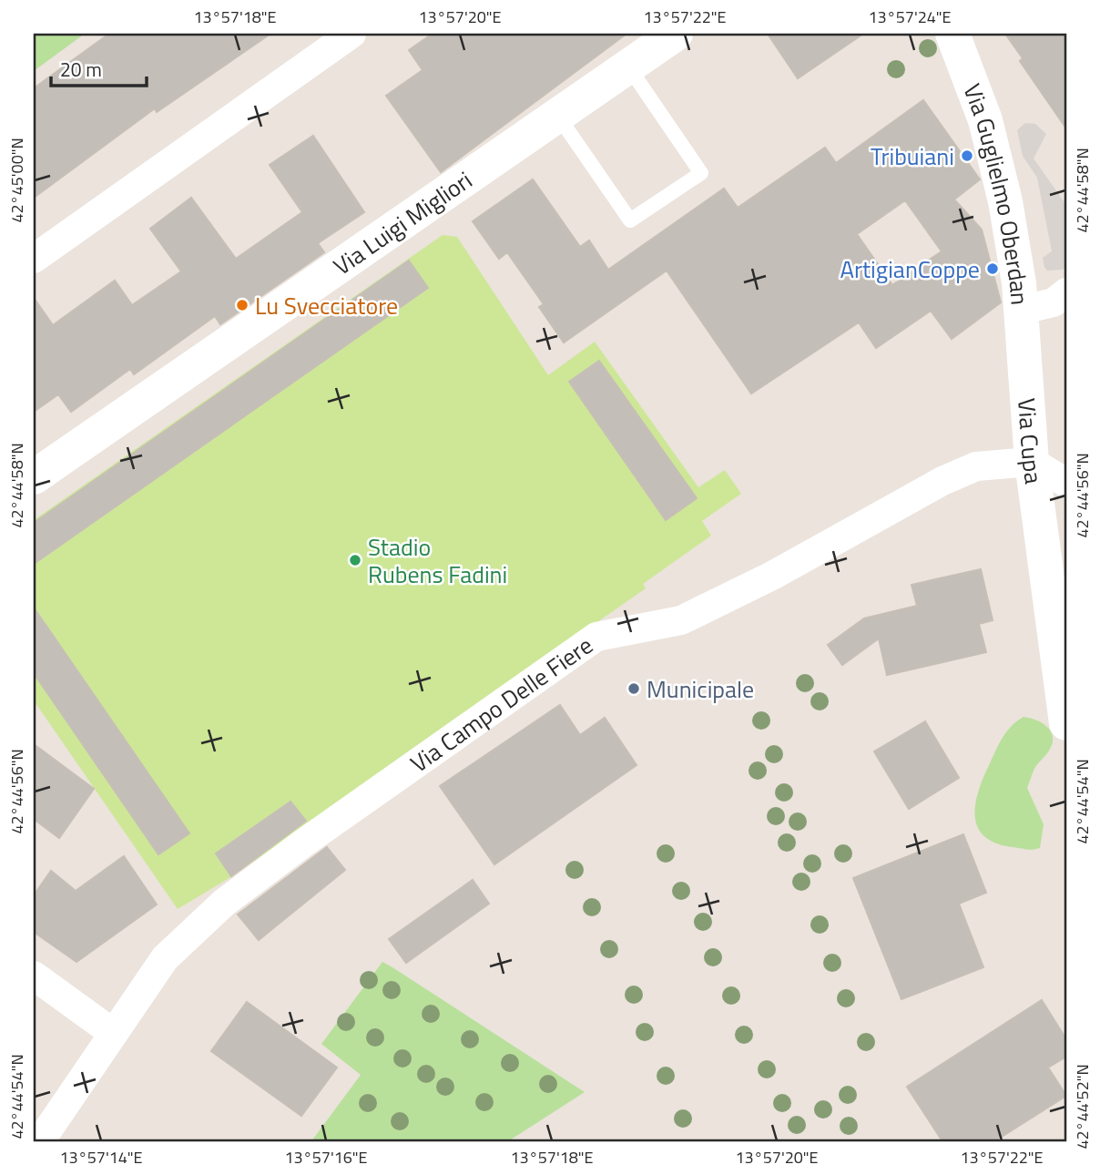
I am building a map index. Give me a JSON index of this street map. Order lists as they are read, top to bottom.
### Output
{
  "streets": {
    "main road": ["Via Guglielmo Oberdan", "Via Luigi Migliori", "Via Cupa"],
    "street": ["Via Campo Delle Fiere"]
  },
  "crossings": [
    ["Via Guglielmo Oberdan", "Via Cupa"],
    ["Via Cupa", "Via Campo Delle Fiere"]
  ],
  "places": [
    "Tribuiani",
    "ArtigianCoppe",
    "Lu Svecciatore",
    "Stadio Rubens Fadini",
    "Municipale"
  ],
  "scale_bar": "20 m",
  "coordinates": [
    "13°57'18\"E",
    "13°57'20\"E",
    "13°57'22\"E",
    "13°57'24\"E",
    "42°45'00\"N",
    "42°44'58\"N",
    "42°44'56\"N",
    "42°44'54\"N",
    "42°44'52\"N",
    "13°57'14\"E",
    "13°57'16\"E"
  ]
}
